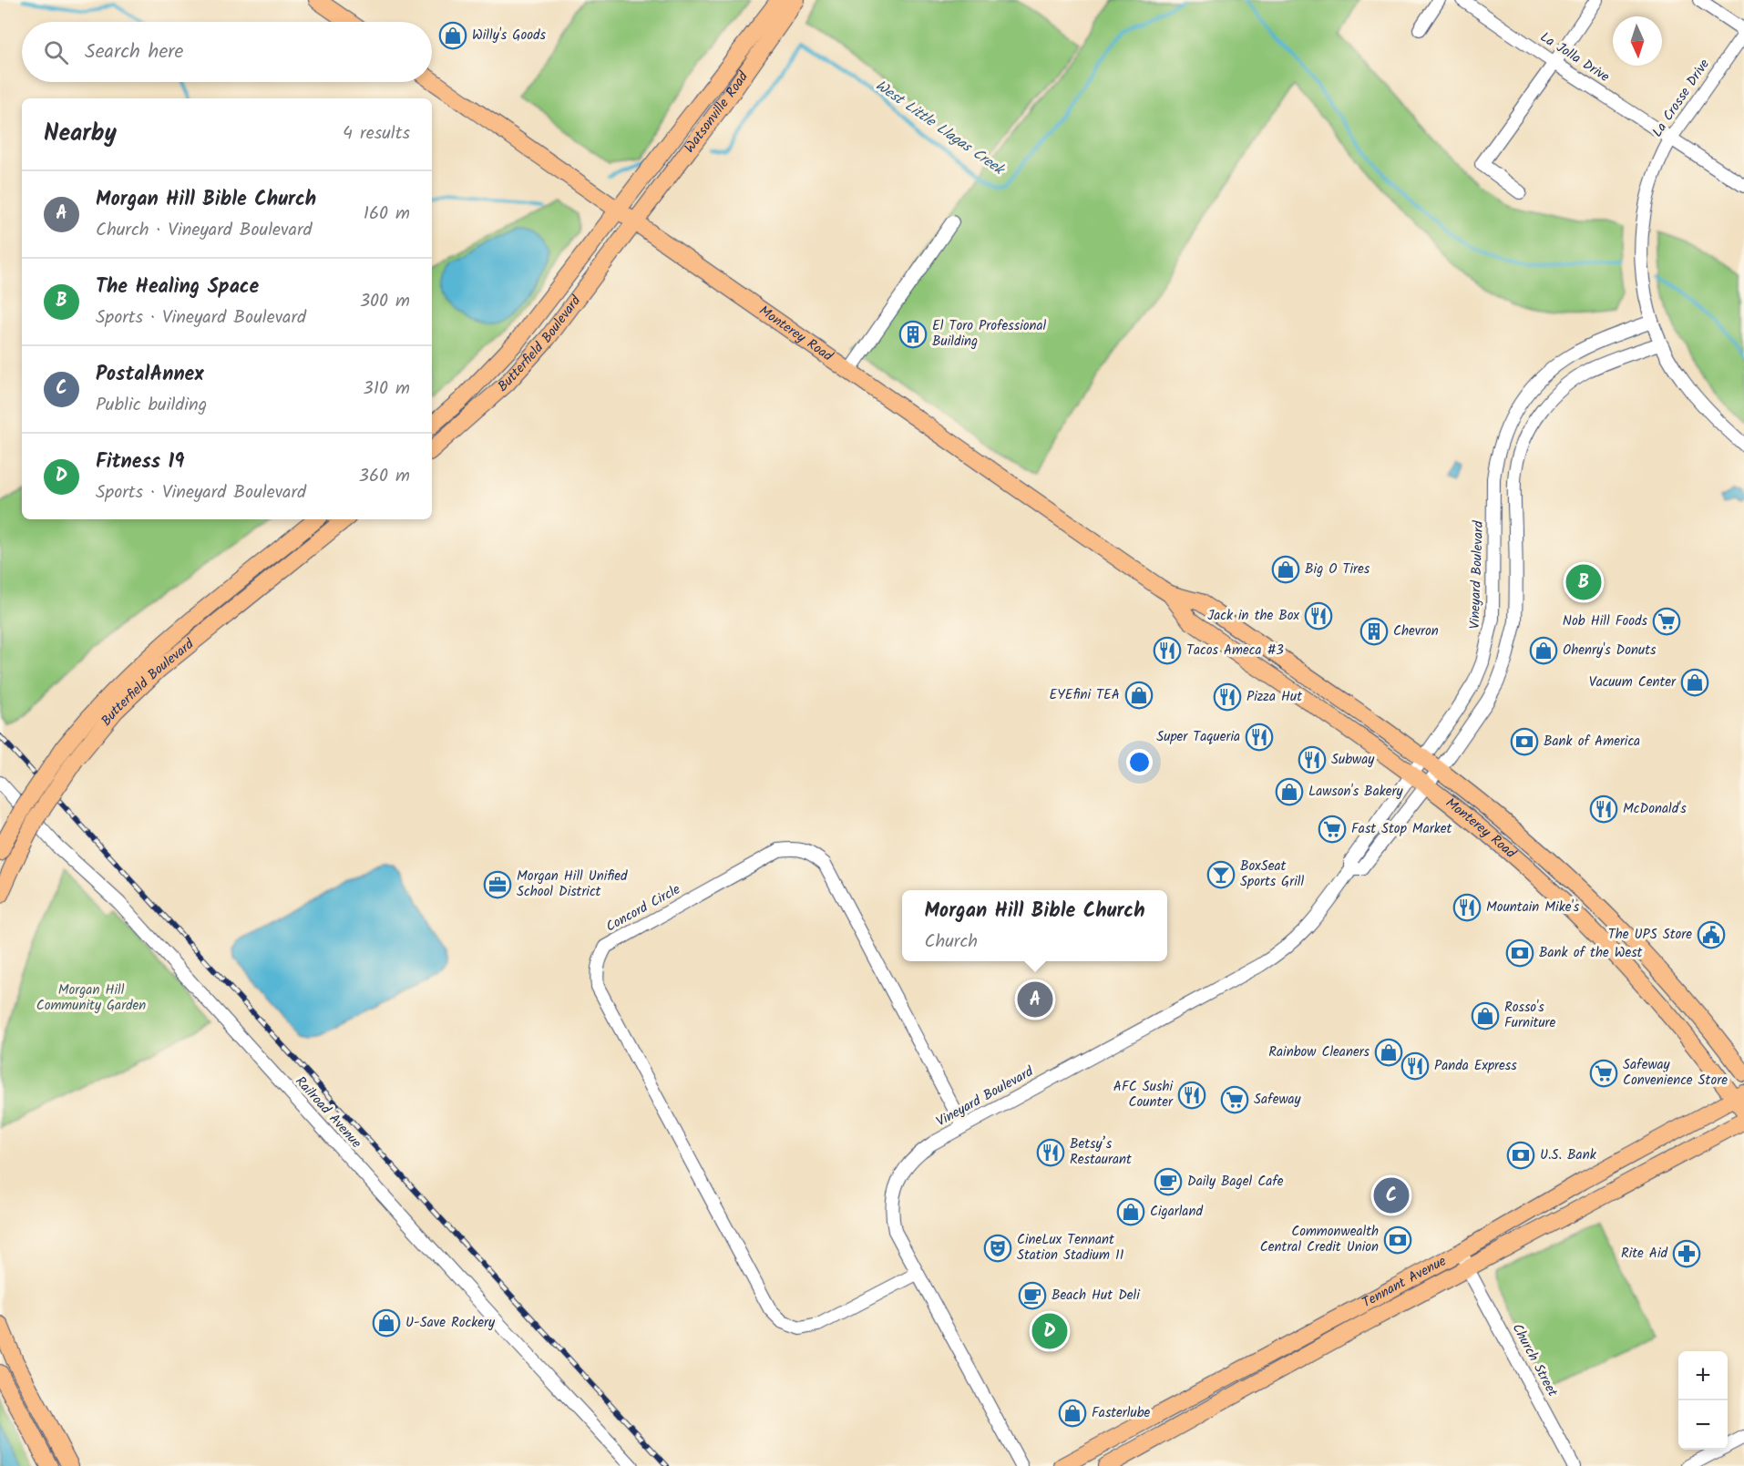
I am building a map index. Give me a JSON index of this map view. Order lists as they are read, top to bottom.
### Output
{
  "streets": {
    "main road": [
      "Watsonville Road",
      "Monterey Road",
      "Butterfield Boulevard",
      "Tennant Avenue"
    ],
    "street": [
      "La Jolla Drive",
      "La Crosse Drive",
      "Vineyard Boulevard",
      "Concord Circle",
      "Railroad Avenue",
      "Church Street"
    ]
  },
  "crossings": [
    ["La Jolla Drive", "La Crosse Drive"],
    ["La Crosse Drive", "Vineyard Boulevard"],
    ["Watsonville Road", "Monterey Road"],
    ["Watsonville Road", "Butterfield Boulevard"],
    ["Monterey Road", "Butterfield Boulevard"],
    ["Monterey Road", "Vineyard Boulevard"],
    ["Monterey Road", "Tennant Avenue"],
    ["Vineyard Boulevard", "Concord Circle"],
    ["Tennant Avenue", "Church Street"]
  ],
  "water": ["West Little Llagas Creek"],
  "parks": ["Morgan Hill Community Garden"],
  "places": {
    "shop": [
      "Willy's Goods",
      "Big O Tires",
      "Ohenry's Donuts",
      "Vacuum Center",
      "EYEfini TEA",
      "Lawson's Bakery",
      "Rosso's Furniture",
      "Rainbow Cleaners",
      "Cigarland",
      "U-Save Rockery",
      "Fasterlube"
    ],
    "building": ["El Toro Professional Building", "Chevron"],
    "restaurant": [
      "Jack in the Box",
      "Tacos Ameca #3",
      "Pizza Hut",
      "Super Taqueria",
      "Subway",
      "McDonald's",
      "Mountain Mike's",
      "Panda Express",
      "AFC Sushi Counter",
      "Betsy’s Restaurant"
    ],
    "supermarket": [
      "Nob Hill Foods",
      "Fast Stop Market",
      "Safeway Convenience Store",
      "Safeway"
    ],
    "bank": [
      "Bank of America",
      "Bank of the West",
      "U.S. Bank",
      "Commonwealth Central Credit Union"
    ],
    "bar": ["BoxSeat Sports Grill"],
    "office": ["Morgan Hill Unified School District"],
    "public building": ["The UPS Store"],
    "cafe": ["Daily Bagel Cafe", "Beach Hut Deli"],
    "theatre": ["CineLux Tennant Station Stadium 11"],
    "pharmacy": ["Rite Aid"]
  },
  "north": "bottom",
  "page": {
    "search": "Search here",
    "heading": ["Nearby", "4 results"],
    "list": [
      {
        "mark": "A",
        "name": "Morgan Hill Bible Church",
        "note": "Church · Vineyard Boulevard",
        "value": "160 m"
      },
      {
        "mark": "B",
        "name": "The Healing Space",
        "note": "Sports · Vineyard Boulevard",
        "value": "300 m"
      },
      {
        "mark": "C",
        "name": "PostalAnnex",
        "note": "Public building",
        "value": "310 m"
      },
      {
        "mark": "D",
        "name": "Fitness 19",
        "note": "Sports · Vineyard Boulevard",
        "value": "360 m"
      }
    ],
    "pins": [
      "B",
      "A",
      "C",
      "D"
    ],
    "popup": ["Morgan Hill Bible Church", "Church"],
    "map_buttons": ["+", "−"]
  }
}
